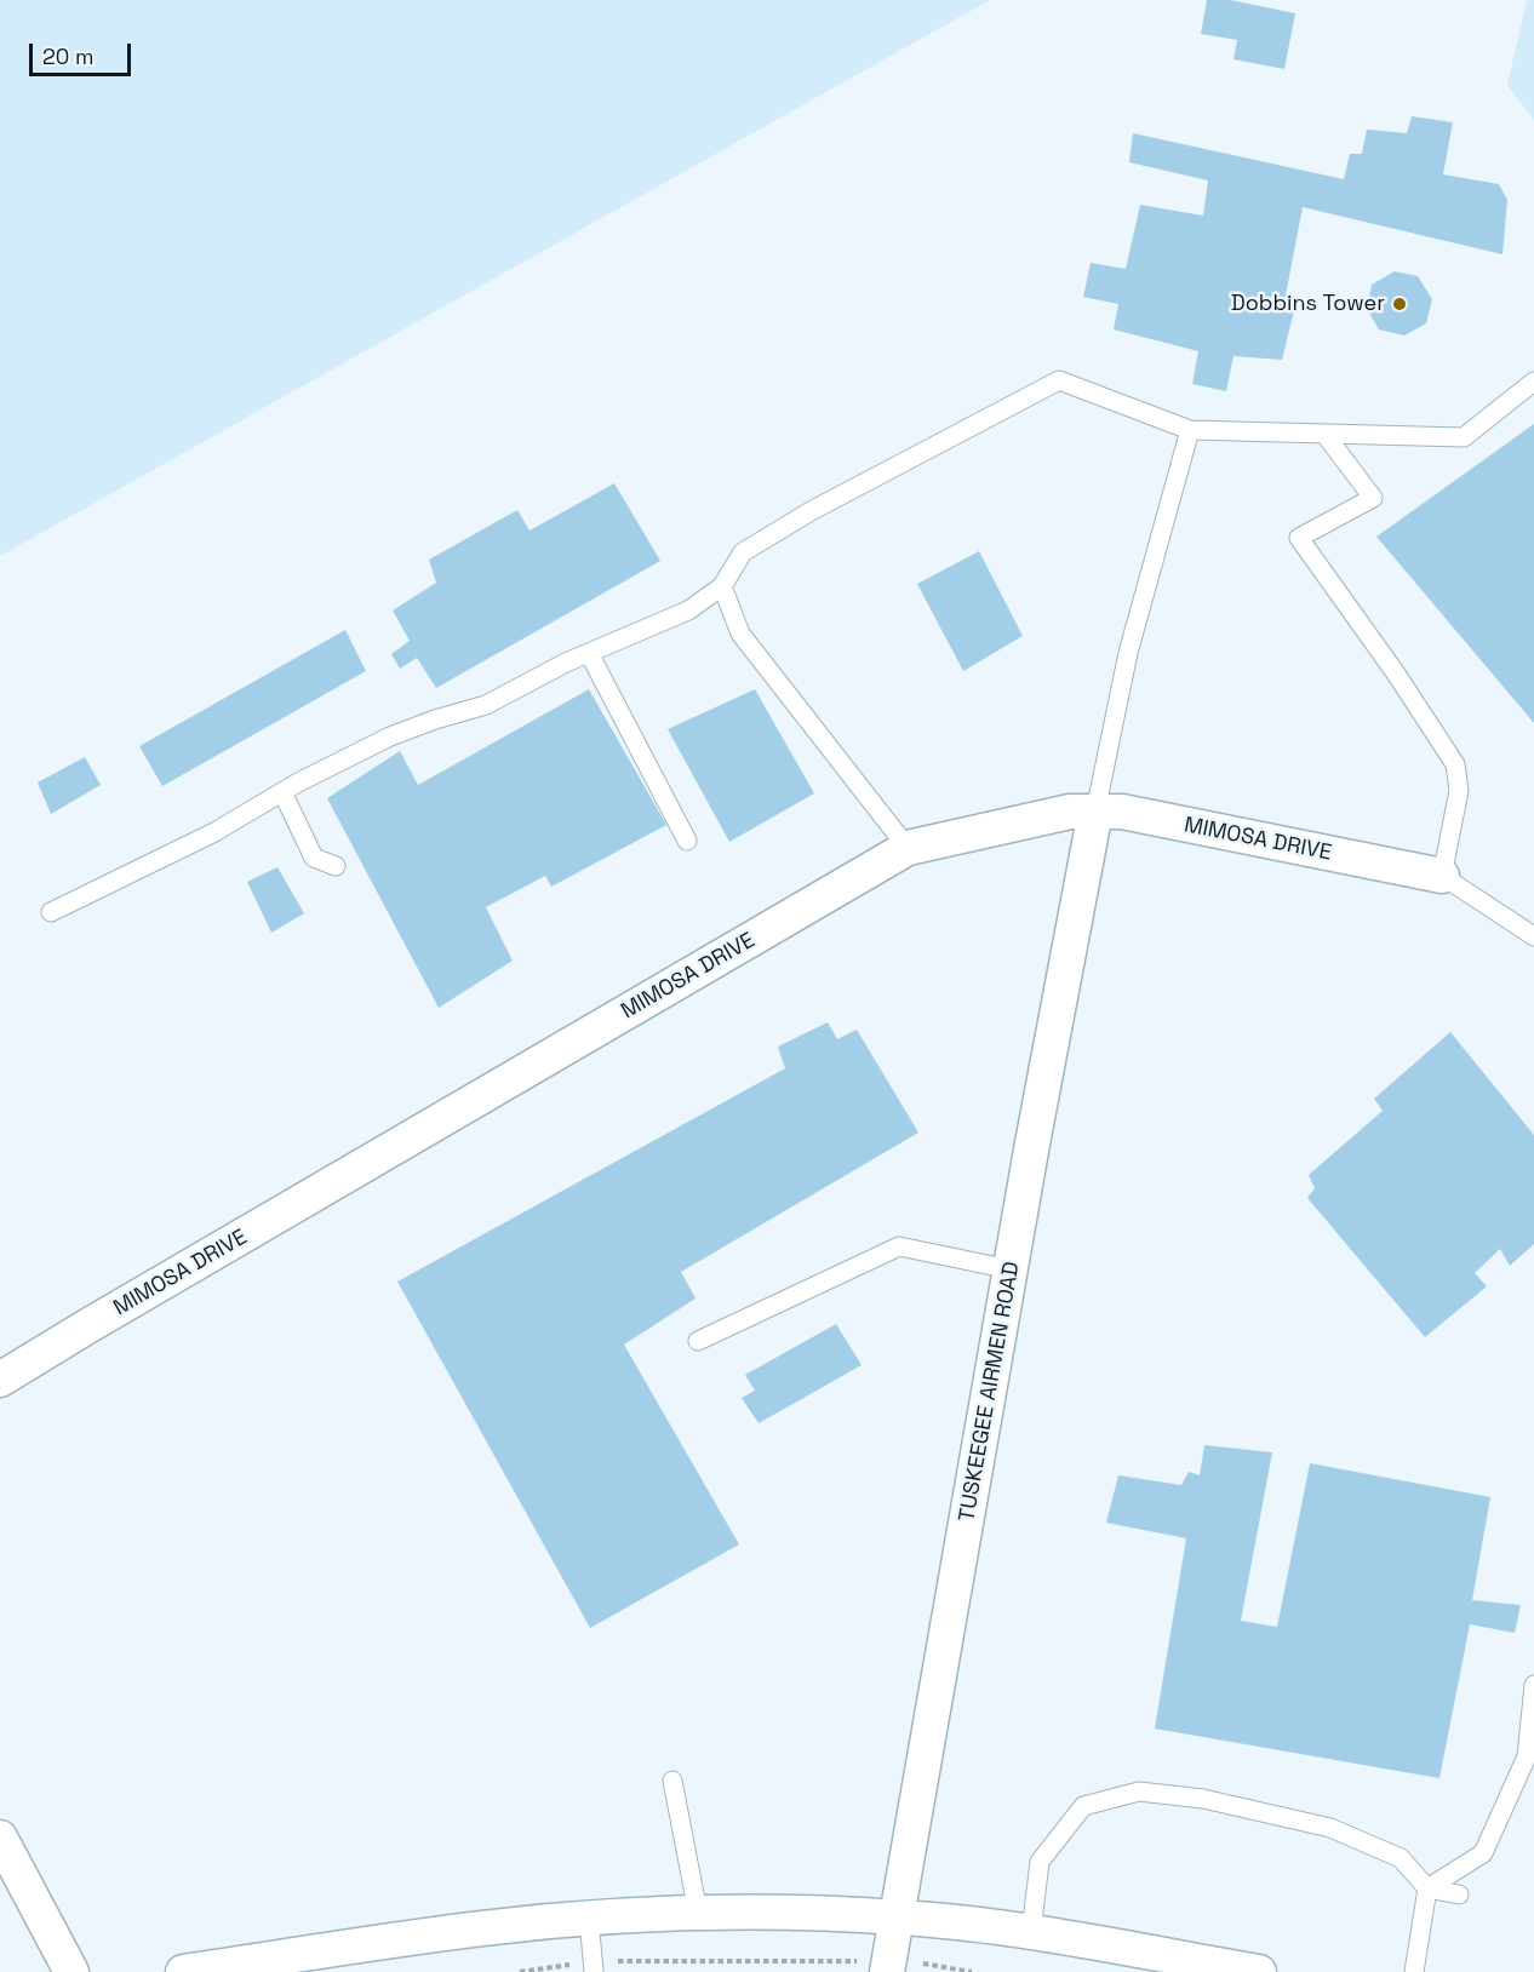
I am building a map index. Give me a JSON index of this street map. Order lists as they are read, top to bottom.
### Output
{
  "streets": {
    "street": ["MIMOSA DRIVE", "TUSKEEGEE AIRMEN ROAD"]
  },
  "crossings": [
    ["MIMOSA DRIVE", "TUSKEEGEE AIRMEN ROAD"]
  ],
  "places": ["Dobbins Tower"],
  "scale_bar": "20 m"
}
